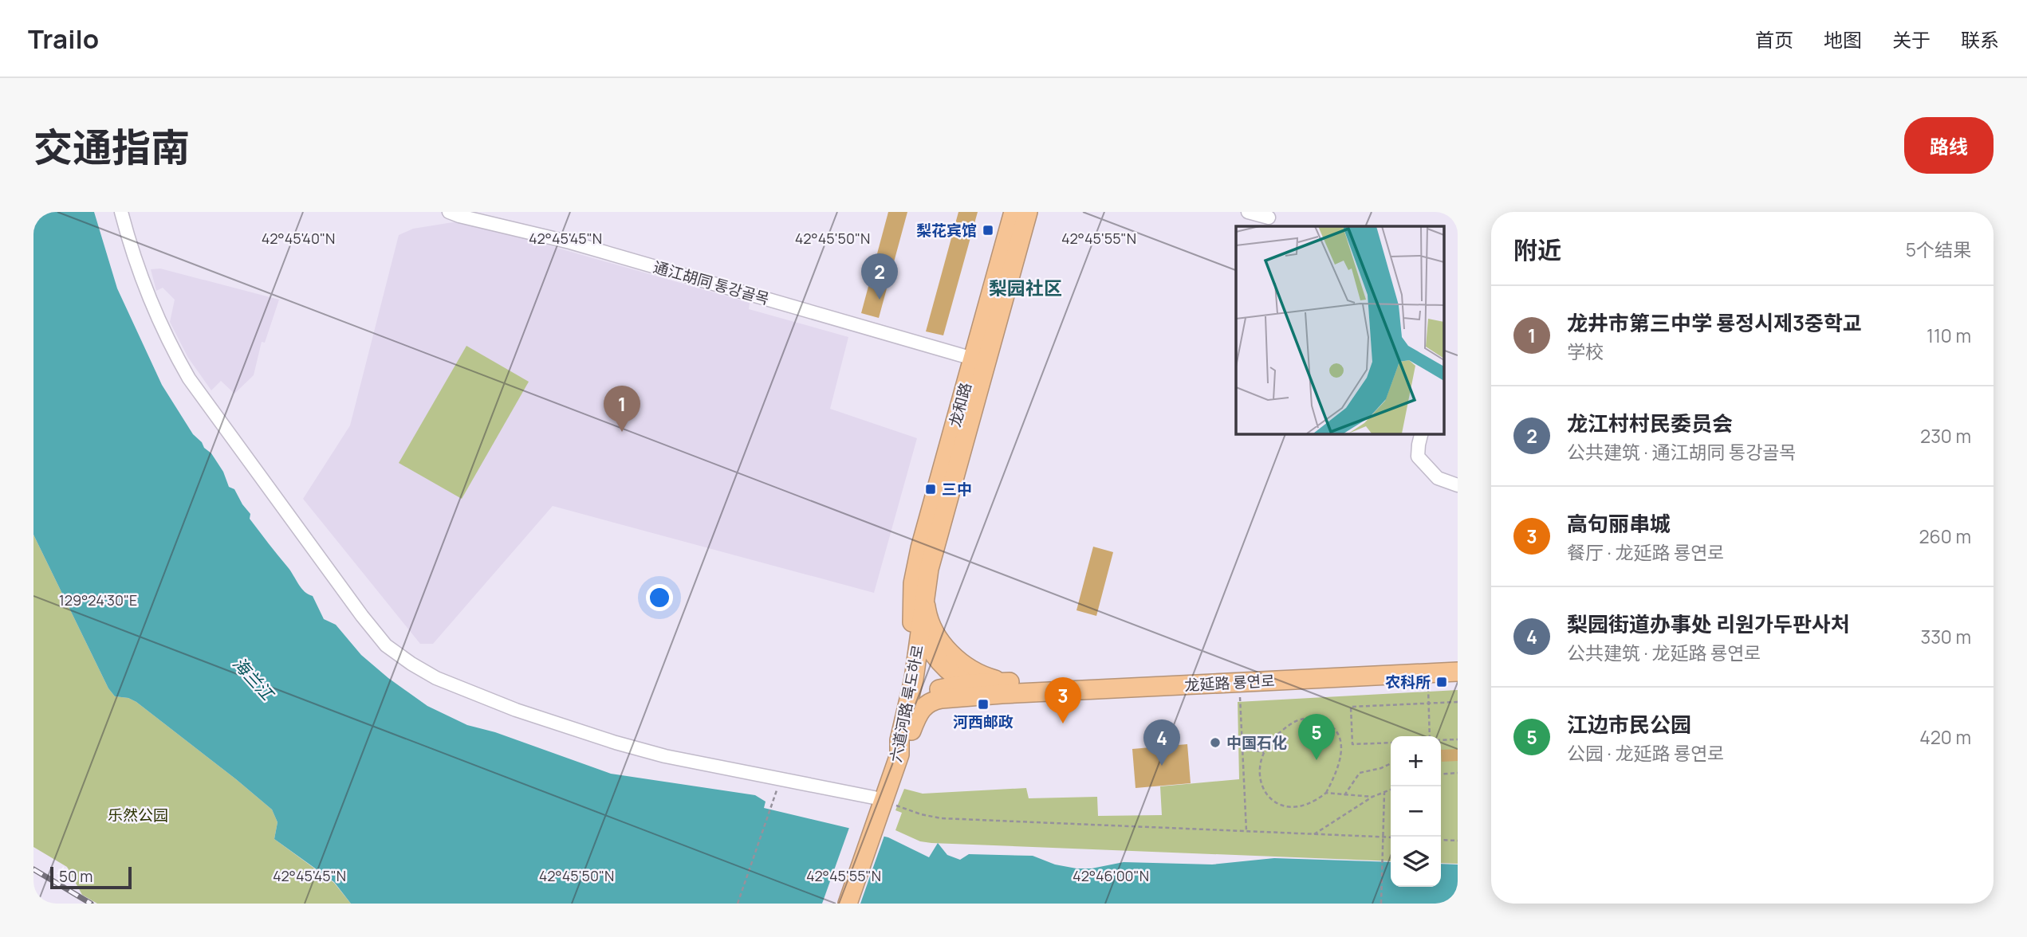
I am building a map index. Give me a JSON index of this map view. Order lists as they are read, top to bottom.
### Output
{
  "streets": {
    "highway": ["龙和路", "龙延路 룡연로", "六道河路 륙도하로"],
    "street": ["通江胡同 통강골목"]
  },
  "crossings": [
    ["通江胡同 통강골목", "龙和路"],
    ["龙和路", "龙延路 룡연로"],
    ["龙和路", "六道河路 륙도하로"],
    ["龙延路 룡연로", "六道河路 륙도하로"]
  ],
  "districts": ["梨园社区"],
  "water": ["海兰江"],
  "parks": ["乐然公园"],
  "places": {
    "transit": [
      "梨花宾馆",
      "三中",
      "农科所",
      "河西邮政"
    ],
    "other": ["中国石化"]
  },
  "scale_bar": "50 m",
  "page": {
    "header": "Trailo",
    "nav": [
      "首页",
      "地图",
      "关于",
      "联系"
    ],
    "title": "交通指南",
    "buttons": "路线",
    "heading": ["附近", "5个结果"],
    "pins": [
      "2",
      "1",
      "3",
      "5",
      "4"
    ],
    "list": [
      {
        "mark": "1",
        "name": "龙井市第三中学 룡정시제3중학교",
        "note": "学校",
        "value": "110 m"
      },
      {
        "mark": "2",
        "name": "龙江村村民委员会",
        "note": "公共建筑 · 通江胡同 통강골목",
        "value": "230 m"
      },
      {
        "mark": "3",
        "name": "高句丽串城",
        "note": "餐厅 · 龙延路 룡연로",
        "value": "260 m"
      },
      {
        "mark": "4",
        "name": "梨园街道办事处 리원가두판사처",
        "note": "公共建筑 · 龙延路 룡연로",
        "value": "330 m"
      },
      {
        "mark": "5",
        "name": "江边市民公园",
        "note": "公园 · 龙延路 룡연로",
        "value": "420 m"
      }
    ],
    "map_buttons": ["+", "−"],
    "scale": "50 m"
  },
  "coordinates": [
    "42°45'40\"N",
    "42°45'45\"N",
    "42°45'50\"N",
    "42°45'55\"N",
    "129°24'30\"E",
    "42°46'00\"N"
  ]
}
